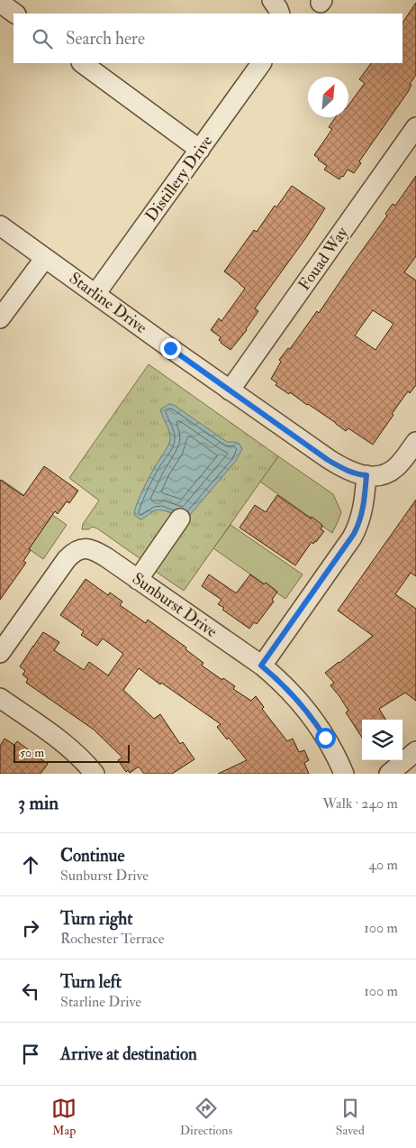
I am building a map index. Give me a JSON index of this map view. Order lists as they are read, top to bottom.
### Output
{
  "streets": {
    "street": [
      "Distillery Drive",
      "Fouad Way",
      "Starline Drive",
      "Sunburst Drive"
    ]
  },
  "crossings": [
    ["Distillery Drive", "Starline Drive"],
    ["Fouad Way", "Starline Drive"]
  ],
  "scale_bar": "50 m",
  "north": "top right",
  "page": {
    "search": "Search here",
    "scale": "50 m",
    "heading": ["3 min", "Walk · 240 m"],
    "list": [
      ["Continue", "Sunburst Drive", "40 m"],
      ["Turn right", "Rochester Terrace", "100 m"],
      ["Turn left", "Starline Drive", "100 m"],
      "Arrive at destination"
    ],
    "nav": ["Map", "Directions", "Saved"]
  }
}
